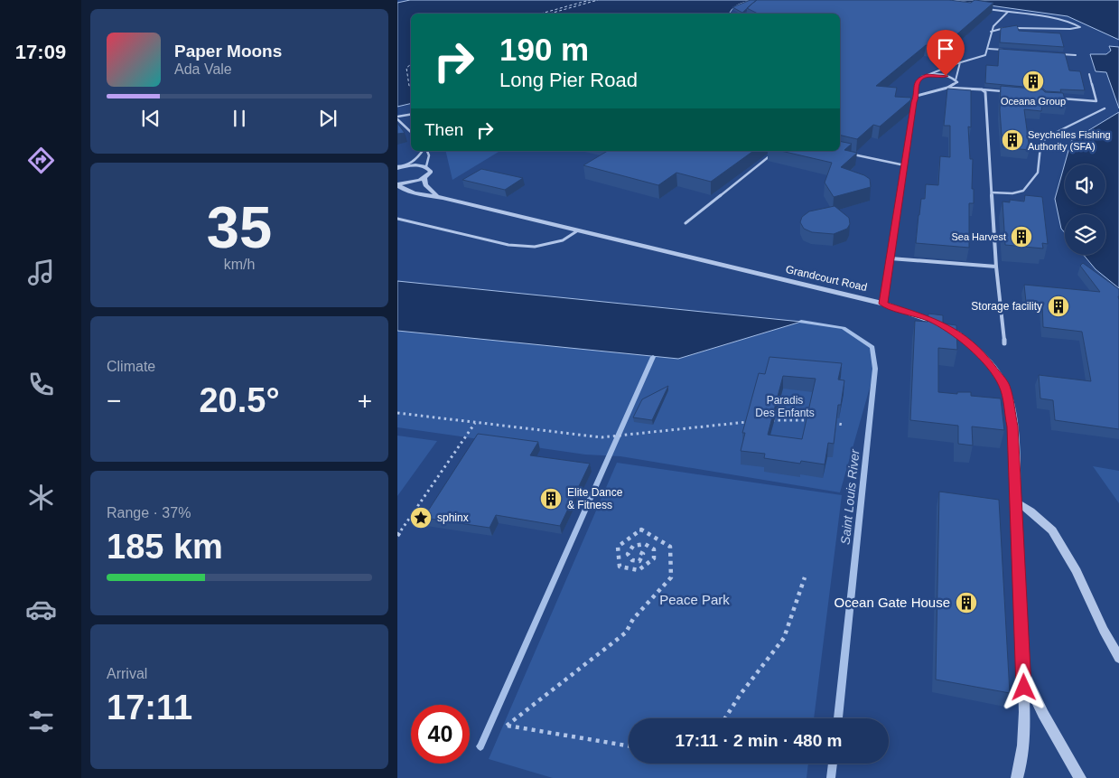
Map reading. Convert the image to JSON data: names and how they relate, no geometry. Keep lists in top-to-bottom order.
{
  "streets": {
    "street": ["Grandcourt Road"]
  },
  "water": ["Saint Louis River"],
  "parks": ["Paradis Des Enfants", "Peace Park"],
  "places": {
    "building": [
      "Oceana Group",
      "Seychelles Fishing Authority (SFA)",
      "Sea Harvest",
      "Storage facility",
      "Elite Dance & Fitness",
      "Ocean Gate House"
    ],
    "place": ["sphinx"]
  },
  "page": {
    "tabs": "17:09",
    "turn": ["190 m", "Long Pier Road"],
    "song": ["Paper Moons", "Ada Vale"],
    "then": "Then",
    "tile": [
      ["35", "km/h"],
      "Climate",
      ["Range · 37%", "185 km"],
      ["Arrival", "17:11"]
    ],
    "heat": ["−", "20.5°", "+"],
    "limit": "40",
    "trip": "17:11 · 2 min · 480 m"
  }
}
